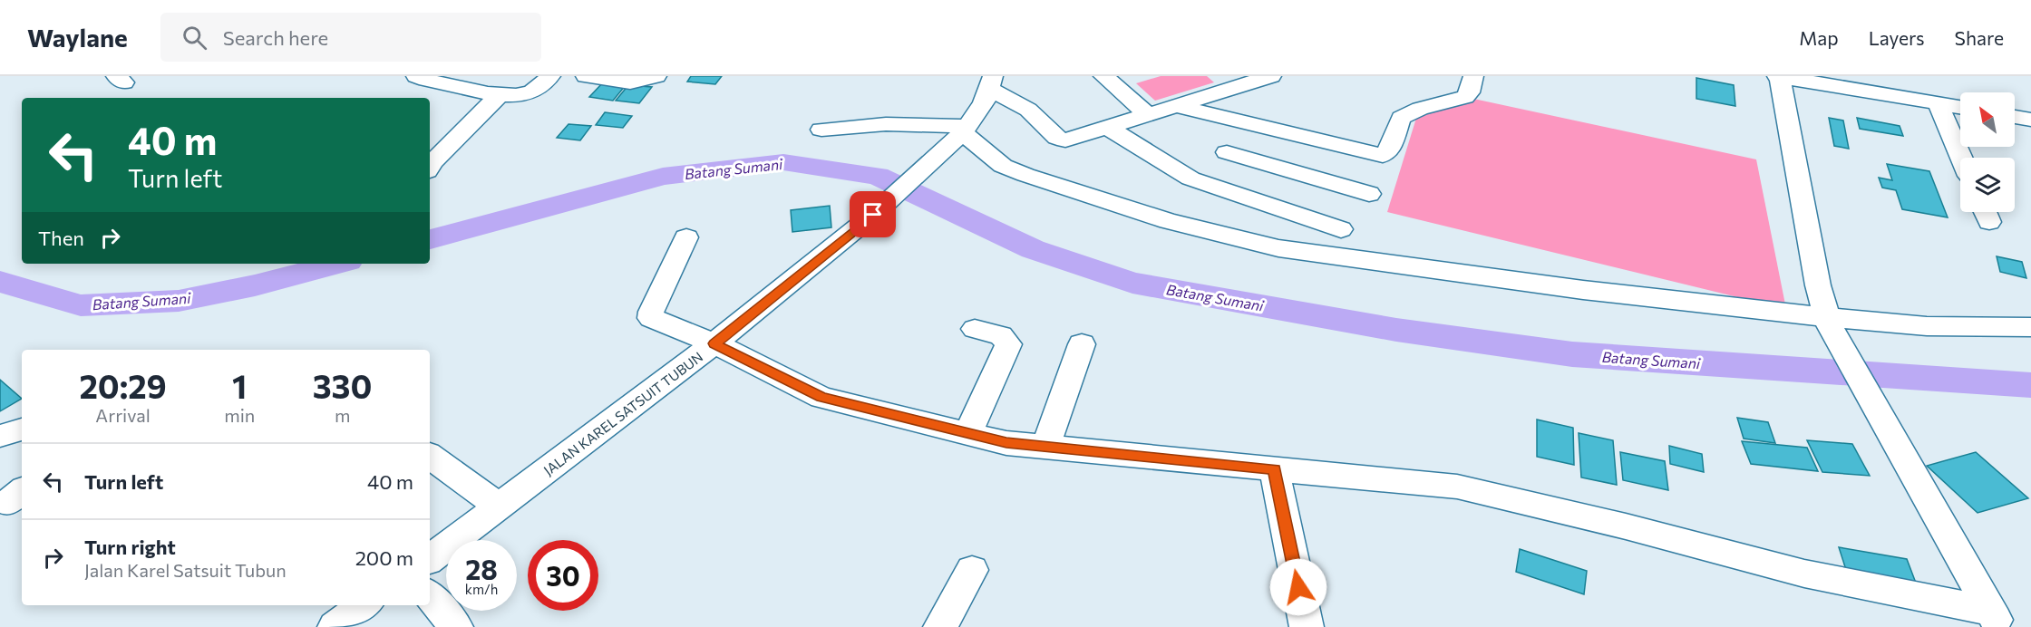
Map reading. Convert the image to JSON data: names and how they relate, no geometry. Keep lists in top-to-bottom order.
{
  "streets": {
    "street": ["JALAN KAREL SATSUIT TUBUN"]
  },
  "water": ["Batang Sumani"],
  "north": "top left",
  "page": {
    "header": "Waylane",
    "search": "Search here",
    "nav": ["Map", "Layers", "Share"],
    "turn": ["40 m", "Turn left"],
    "then": "Then",
    "eta": [
      "20:29",
      "Arrival",
      "1",
      "min",
      "330",
      "m"
    ],
    "list": [
      {
        "name": "Turn left",
        "value": "40 m"
      },
      {
        "name": "Turn right",
        "note": "Jalan Karel Satsuit Tubun",
        "value": "200 m"
      }
    ],
    "speed": "28 km/h",
    "limit": "30"
  }
}
